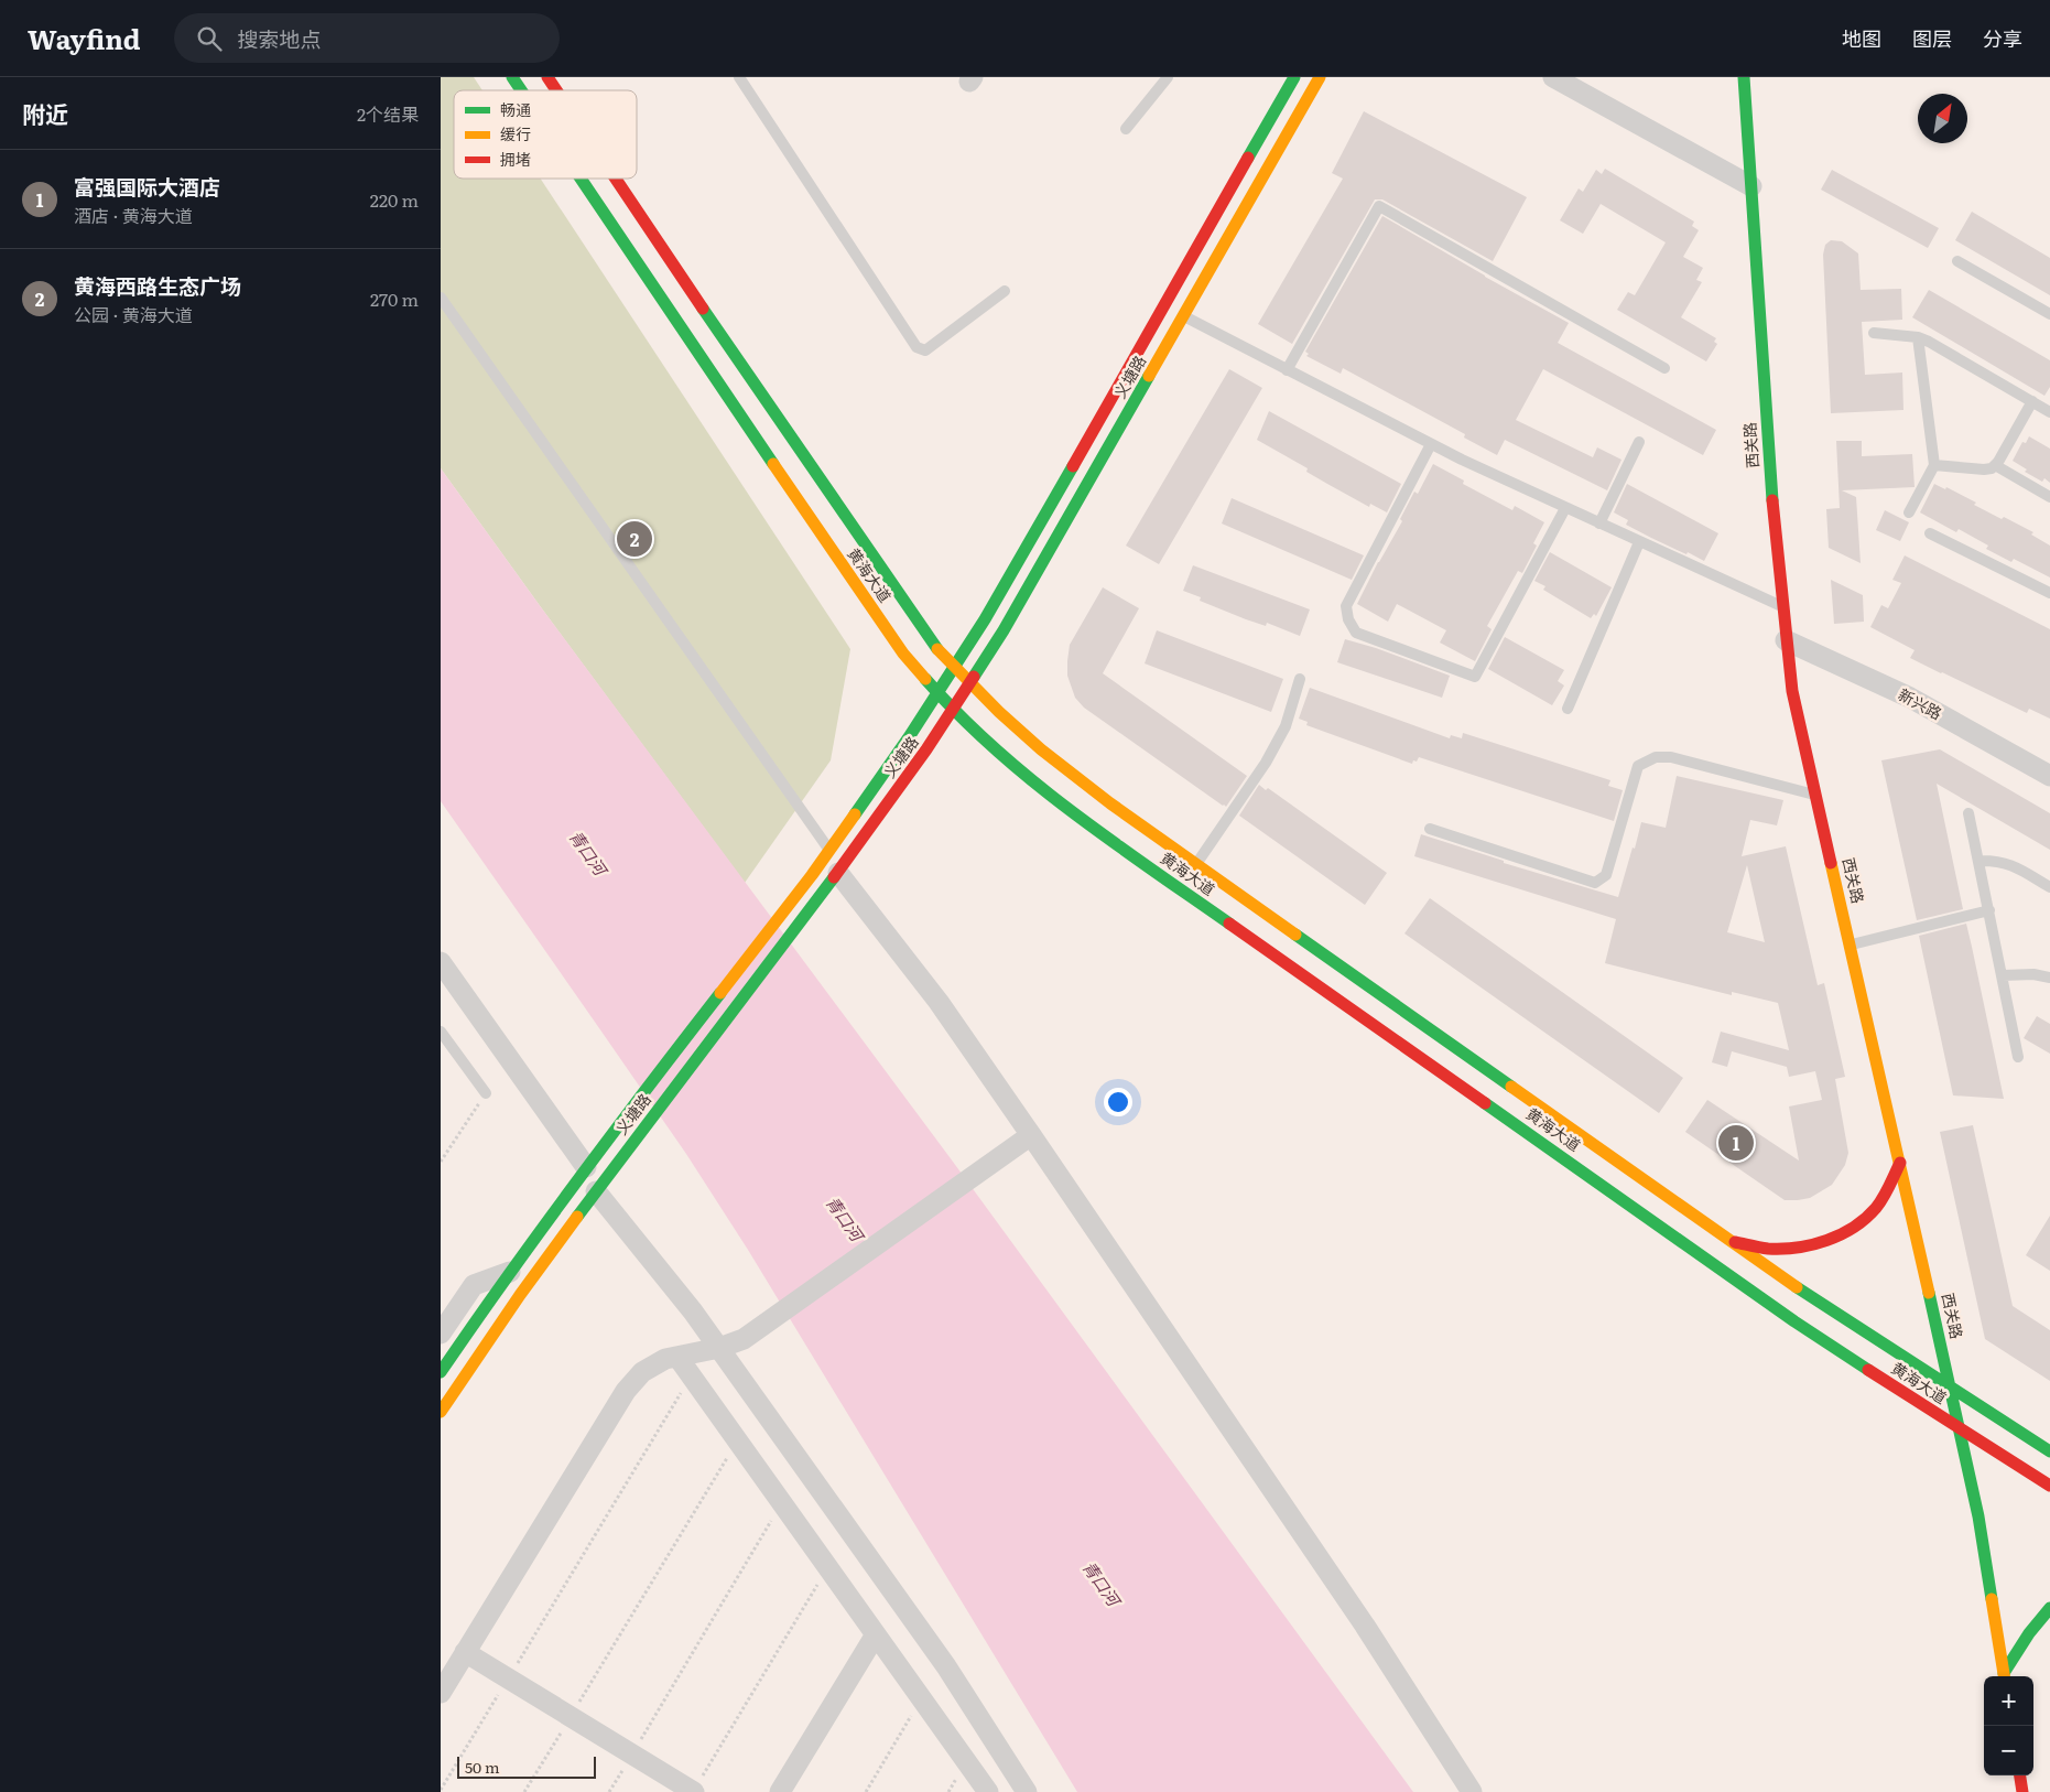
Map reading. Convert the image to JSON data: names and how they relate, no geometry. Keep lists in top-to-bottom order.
{
  "streets": {
    "main road": ["义塘路", "西关路", "黄海大道"],
    "street": ["新兴路"]
  },
  "crossings": [
    ["义塘路", "黄海大道"],
    ["西关路", "黄海大道"],
    ["西关路", "新兴路"]
  ],
  "water": ["青口河"],
  "legend": ["畅通", "缓行", "拥堵"],
  "scale_bar": "50 m",
  "north": "top right",
  "page": {
    "header": "Wayfind",
    "search": "搜索地点",
    "nav": ["地图", "图层", "分享"],
    "heading": ["附近", "2个结果"],
    "list": [
      {
        "mark": "1",
        "name": "富强国际大酒店",
        "note": "酒店 · 黄海大道",
        "value": "220 m"
      },
      {
        "mark": "2",
        "name": "黄海西路生态广场",
        "note": "公园 · 黄海大道",
        "value": "270 m"
      }
    ],
    "pins": ["2", "1"],
    "map_buttons": ["+", "−"],
    "scale": "50 m"
  }
}
